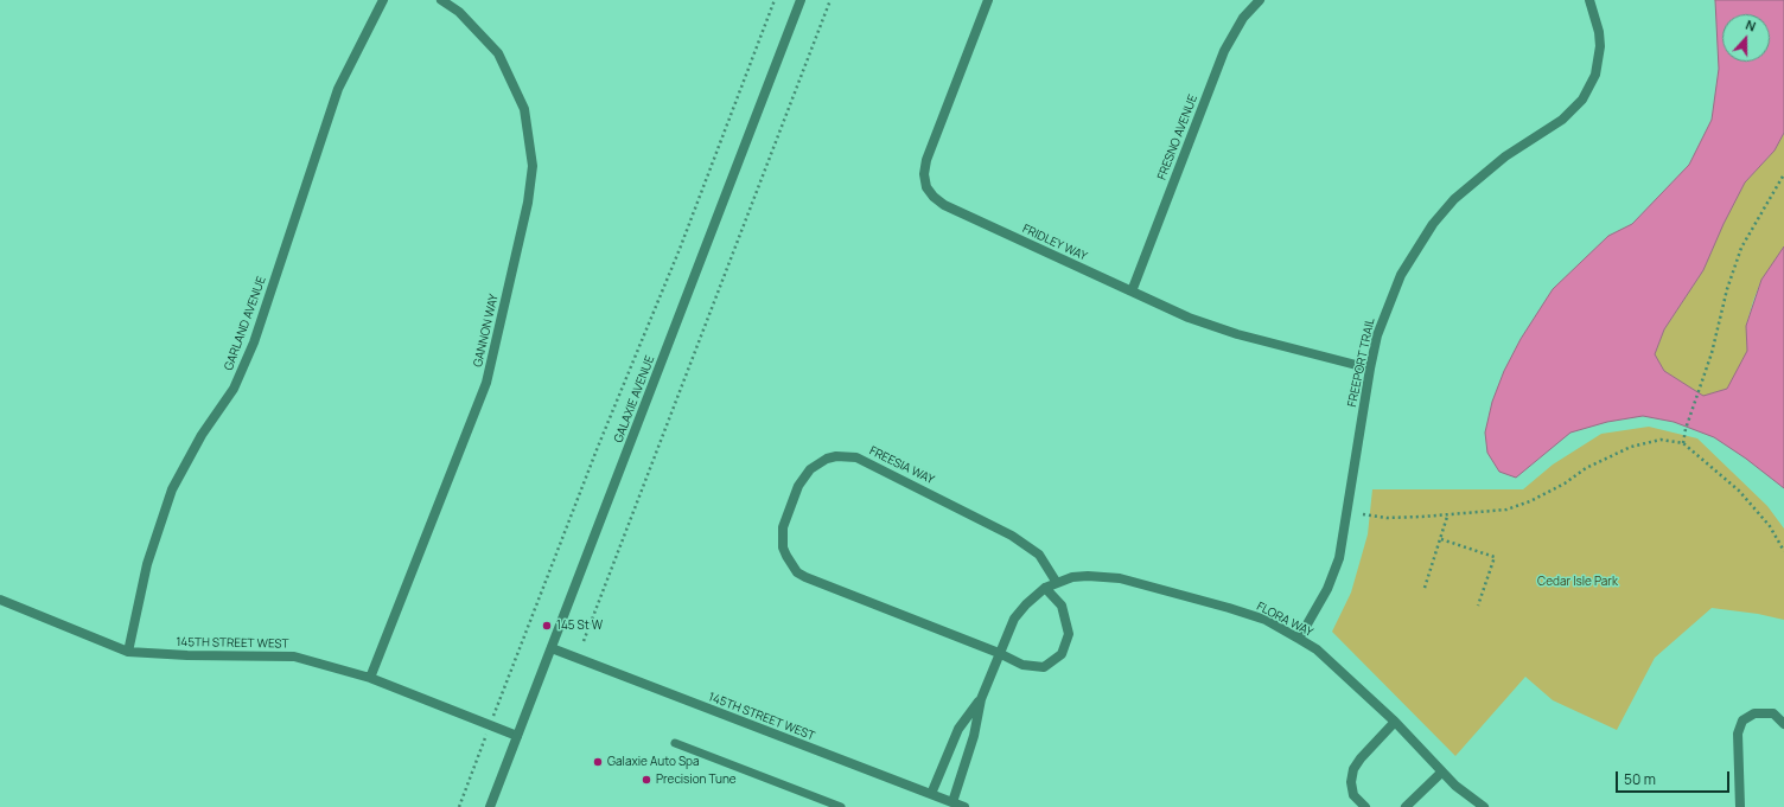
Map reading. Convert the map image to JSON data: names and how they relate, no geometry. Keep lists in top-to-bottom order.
{
  "streets": {
    "street": [
      "FRESNO AVENUE",
      "FRIDLEY WAY",
      "GARLAND AVENUE",
      "GANNON WAY",
      "FREEPORT TRAIL",
      "GALAXIE AVENUE",
      "FREESIA WAY",
      "FLORA WAY",
      "145TH STREET WEST"
    ]
  },
  "crossings": [
    ["FRESNO AVENUE", "FRIDLEY WAY"],
    ["FRIDLEY WAY", "FREEPORT TRAIL"],
    ["GARLAND AVENUE", "145TH STREET WEST"],
    ["GANNON WAY", "145TH STREET WEST"],
    ["FREEPORT TRAIL", "FLORA WAY"],
    ["GALAXIE AVENUE", "145TH STREET WEST"],
    ["FREESIA WAY", "FLORA WAY"],
    ["FLORA WAY", "145TH STREET WEST"]
  ],
  "parks": ["Cedar Isle Park"],
  "places": ["145 St W", "Galaxie Auto Spa", "Precision Tune"],
  "scale_bar": "50 m",
  "north": "top"
}
